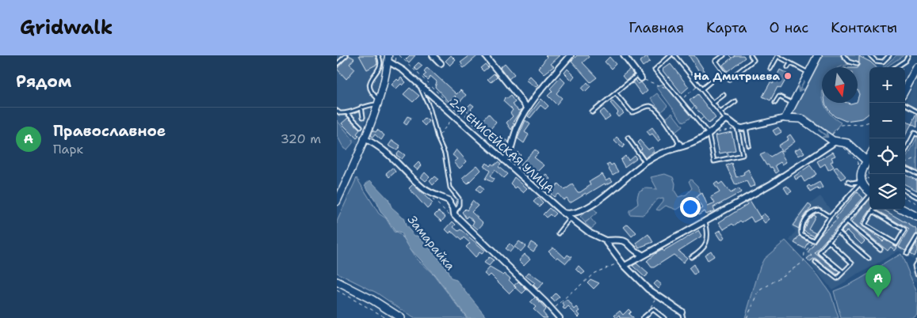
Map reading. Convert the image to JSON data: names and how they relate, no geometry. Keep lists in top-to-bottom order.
{
  "streets": {
    "street": ["2-Я ЕНИСЕЙСКАЯ УЛИЦА"]
  },
  "water": ["Замарайка"],
  "places": ["На Дмитриева"],
  "north": "bottom",
  "page": {
    "header": "Gridwalk",
    "nav": [
      "Главная",
      "Карта",
      "О нас",
      "Контакты"
    ],
    "heading": "Рядом",
    "map_buttons": ["+", "−"],
    "list": [
      {
        "mark": "A",
        "name": "Православное",
        "note": "Парк",
        "value": "320 m"
      }
    ],
    "pins": "A"
  }
}
